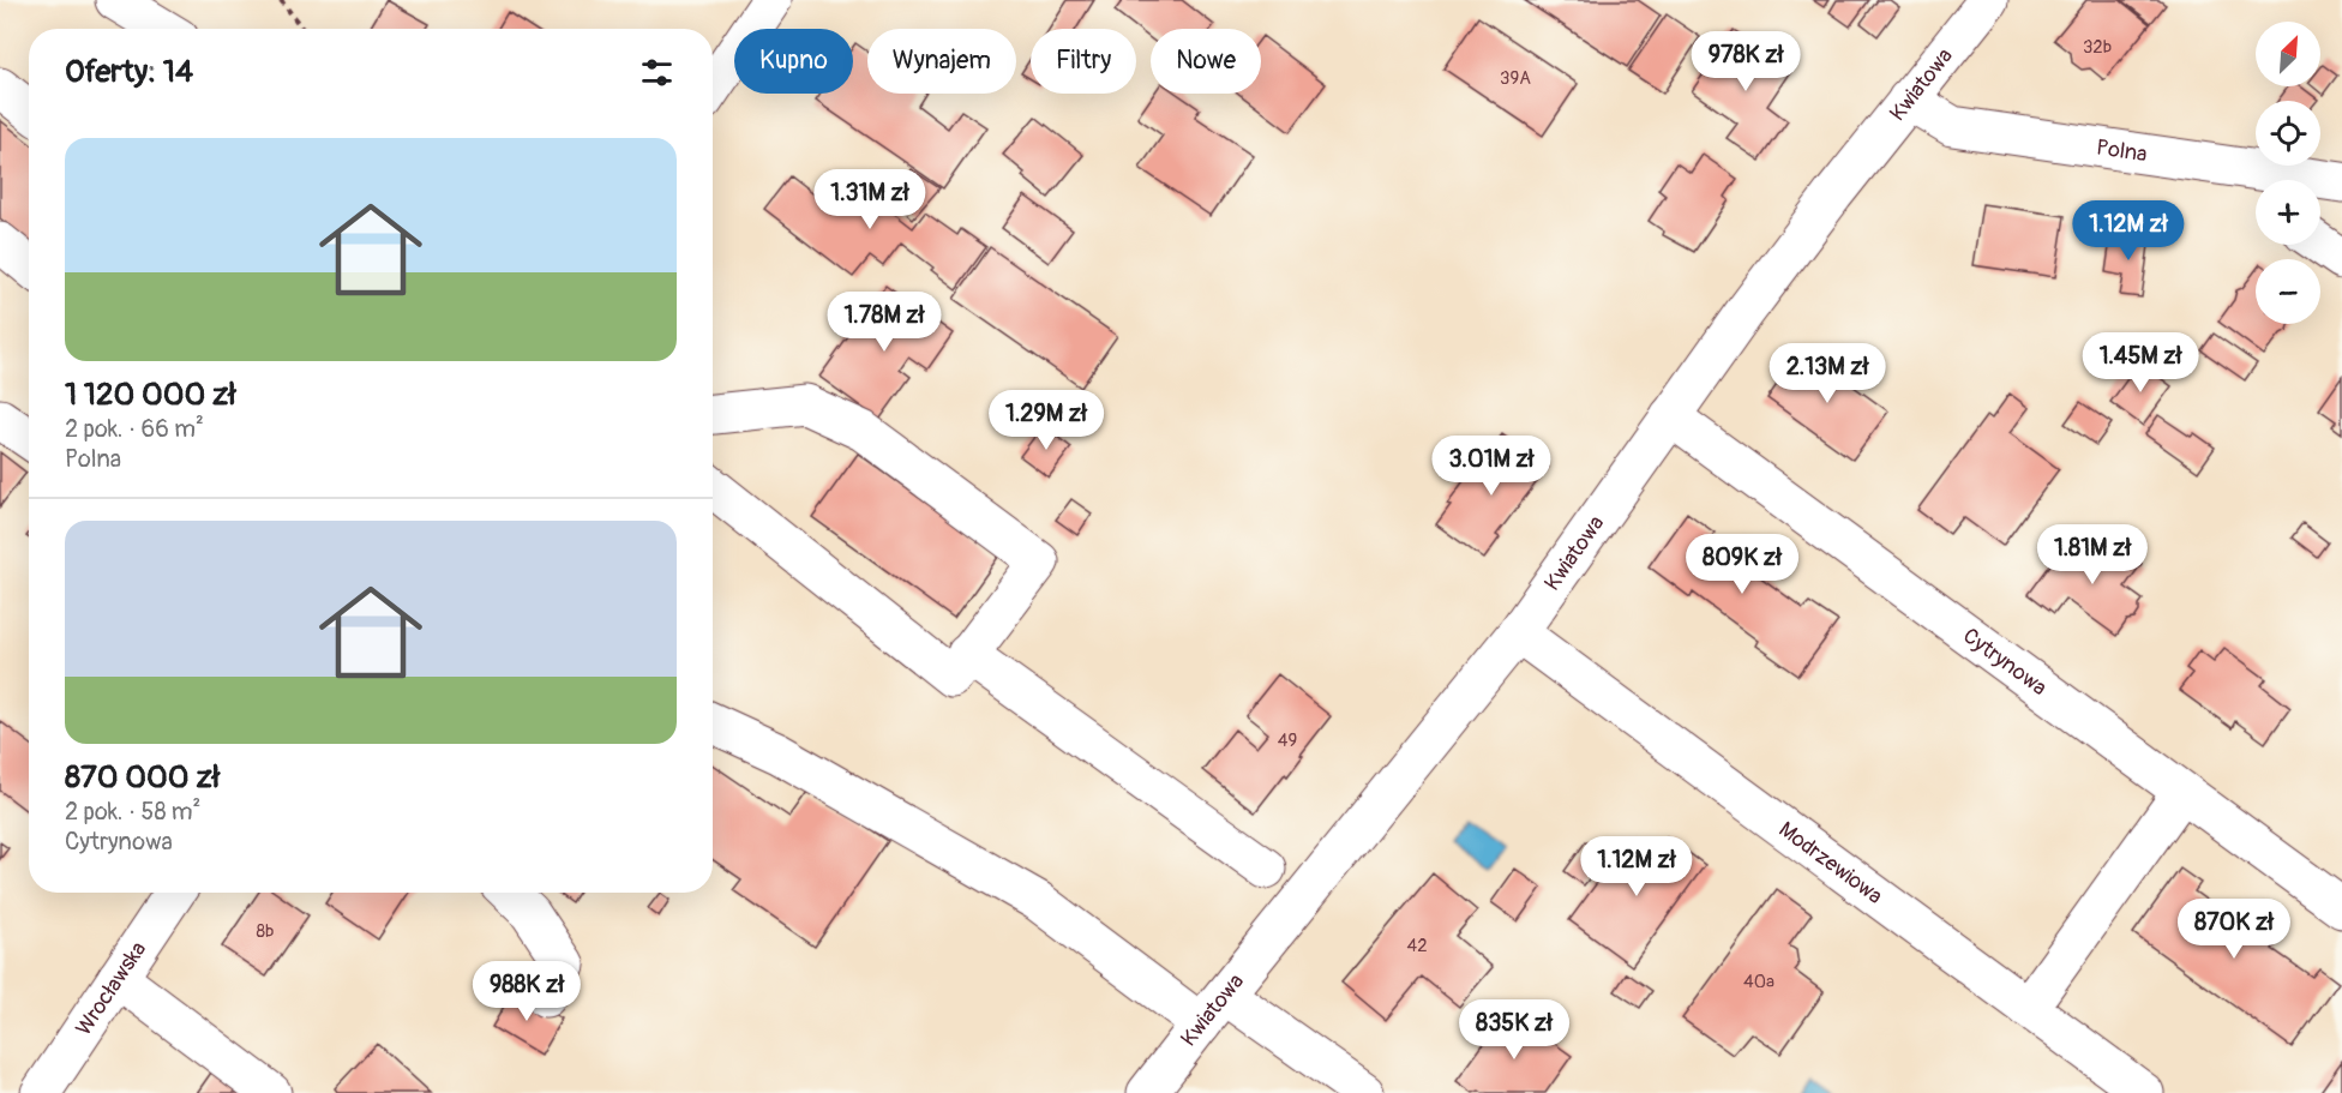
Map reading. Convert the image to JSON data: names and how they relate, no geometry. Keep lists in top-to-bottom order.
{
  "streets": {
    "street": [
      "Kwiatowa",
      "Polna",
      "Cytrynowa",
      "Modrzewiowa",
      "Wrocławska"
    ]
  },
  "crossings": [
    ["Kwiatowa", "Polna"],
    ["Kwiatowa", "Cytrynowa"],
    ["Kwiatowa", "Modrzewiowa"]
  ],
  "house_numbers": [
    "32b",
    "39A",
    "49",
    "8b",
    "42",
    "40a"
  ],
  "north": "top right",
  "page": {
    "map_buttons": ["+", "−"],
    "chip": [
      "Kupno",
      "Wynajem",
      "Filtry",
      "Nowe"
    ],
    "heading": "Oferty: 14",
    "price": [
      "978K zł",
      "1.31M zł",
      "1.12M zł",
      "1.78M zł",
      "1.45M zł",
      "2.13M zł",
      "1.29M zł",
      "3.01M zł",
      "1.81M zł",
      "809K zł",
      "1.12M zł",
      "870K zł",
      "988K zł",
      "835K zł"
    ],
    "list": [
      {
        "name": "1 120 000 zł",
        "note": "2 pok. · 66 m² · Polna"
      },
      {
        "name": "870 000 zł",
        "note": "2 pok. · 58 m² · Cytrynowa"
      }
    ]
  }
}
